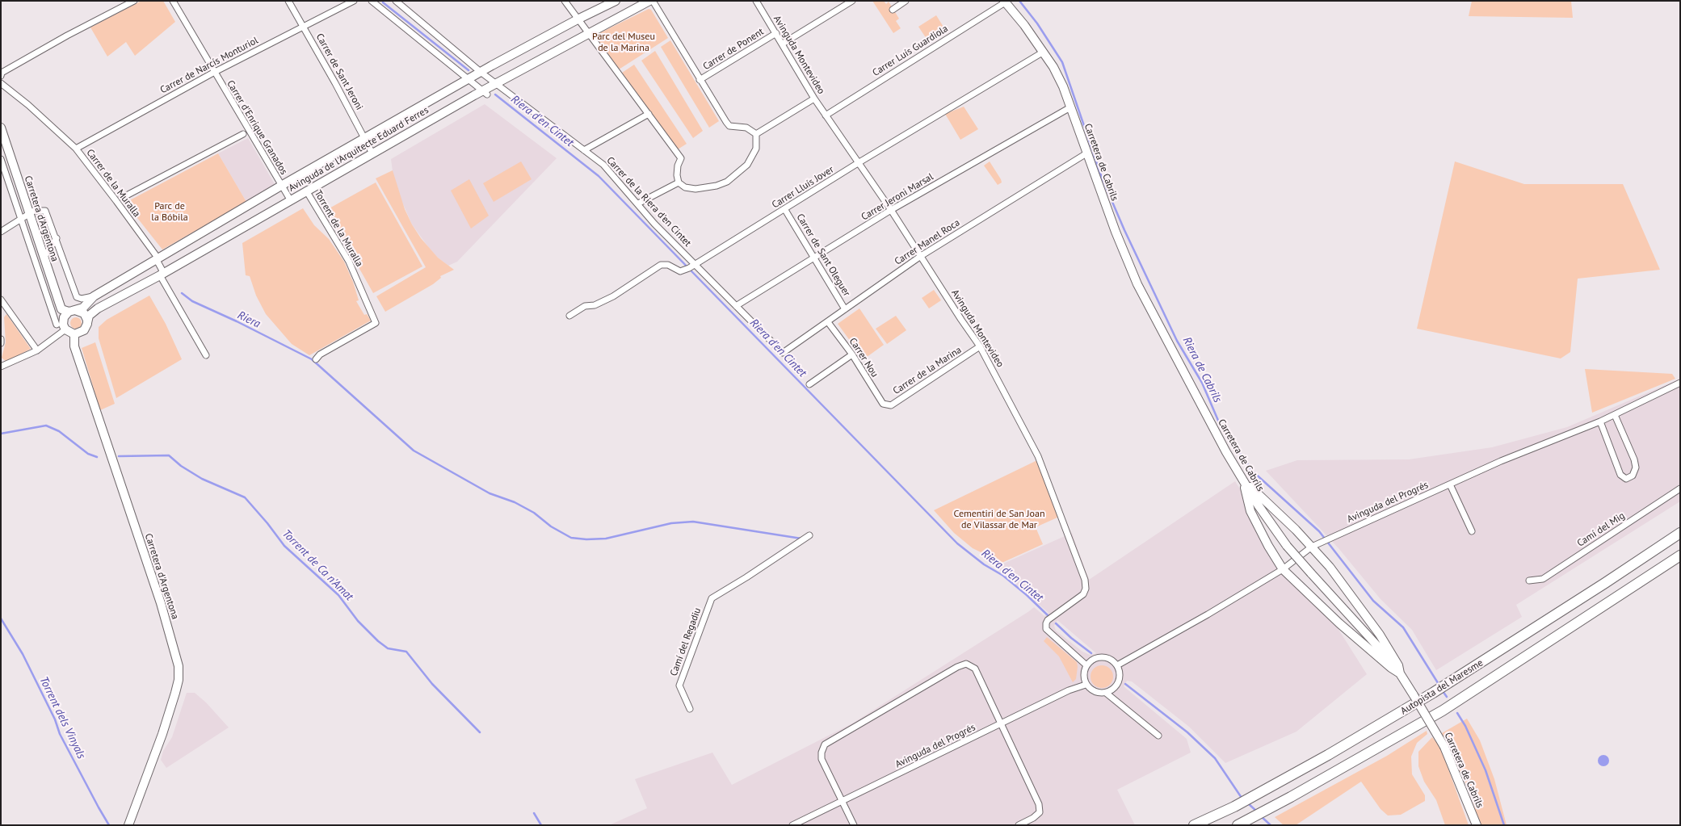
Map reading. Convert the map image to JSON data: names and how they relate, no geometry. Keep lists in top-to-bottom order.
{
  "streets": {
    "highway": ["Autopista del Maresme"],
    "street": [
      "Carrer de Ponent",
      "Carrer Luís Guardiola",
      "Avinguda Montevideo",
      "Carrer de Narcís Monturiol",
      "Carrer de Sant Jeroni",
      "Carrer d'Enrique Granados",
      "Avinguda de l'Arquitecte Eduard Ferres",
      "Carretera de Cabrils",
      "Carrer de la Muralla",
      "Carrer Lluís Jover",
      "Carrer Jeroni Marsal",
      "Carrer de la Riera d'en Cintet",
      "Carretera d'Argentona",
      "Torrent de la Muralla",
      "Carrer Manel Roca",
      "Carrer de Sant Oleguer",
      "Carrer Nou",
      "Carrer de la Marina",
      "Avinguda del Progrés",
      "Camí del Mig",
      "Camí del Regadiu"
    ]
  },
  "crossings": [
    ["Carrer de Ponent", "Avinguda Montevideo"],
    ["Carrer Luís Guardiola", "Avinguda Montevideo"],
    ["Carrer Luís Guardiola", "Carretera de Cabrils"],
    ["Avinguda Montevideo", "Carrer Lluís Jover"],
    ["Avinguda Montevideo", "Carrer Jeroni Marsal"],
    ["Avinguda Montevideo", "Carrer Manel Roca"],
    ["Avinguda Montevideo", "Carrer de la Marina"],
    ["Avinguda Montevideo", "Avinguda del Progrés"],
    ["Carrer de Narcís Monturiol", "Carrer de Sant Jeroni"],
    ["Carrer de Narcís Monturiol", "Carrer d'Enrique Granados"],
    ["Carrer de Narcís Monturiol", "Carrer de la Muralla"],
    ["Carrer de Sant Jeroni", "Avinguda de l'Arquitecte Eduard Ferres"],
    ["Carrer d'Enrique Granados", "Avinguda de l'Arquitecte Eduard Ferres"],
    ["Avinguda de l'Arquitecte Eduard Ferres", "Carrer de la Muralla"],
    ["Avinguda de l'Arquitecte Eduard Ferres", "Carrer de la Riera d'en Cintet"],
    ["Avinguda de l'Arquitecte Eduard Ferres", "Carretera d'Argentona"],
    ["Avinguda de l'Arquitecte Eduard Ferres", "Torrent de la Muralla"],
    ["Carretera de Cabrils", "Carrer Lluís Jover"],
    ["Carretera de Cabrils", "Carrer Jeroni Marsal"],
    ["Carretera de Cabrils", "Carrer Manel Roca"],
    ["Carrer Lluís Jover", "Carrer de la Riera d'en Cintet"],
    ["Carrer Lluís Jover", "Carrer de Sant Oleguer"],
    ["Carrer Jeroni Marsal", "Carrer de la Riera d'en Cintet"],
    ["Carrer Jeroni Marsal", "Carrer de Sant Oleguer"],
    ["Carrer de la Riera d'en Cintet", "Carrer Manel Roca"],
    ["Carrer Manel Roca", "Carrer de Sant Oleguer"],
    ["Carrer Manel Roca", "Carrer Nou"],
    ["Carrer Nou", "Carrer de la Marina"]
  ],
  "water": [
    "Riera d'en Cintet",
    "Riera",
    "Riera de Cabrils",
    "Torrent de Ca n'Amat",
    "Torrent dels Vinyals"
  ],
  "parks": ["Parc del Museu de la Marina", "Parc de la Bóbila", "Cementiri de San Joan de Vilassar de Mar"]
}
